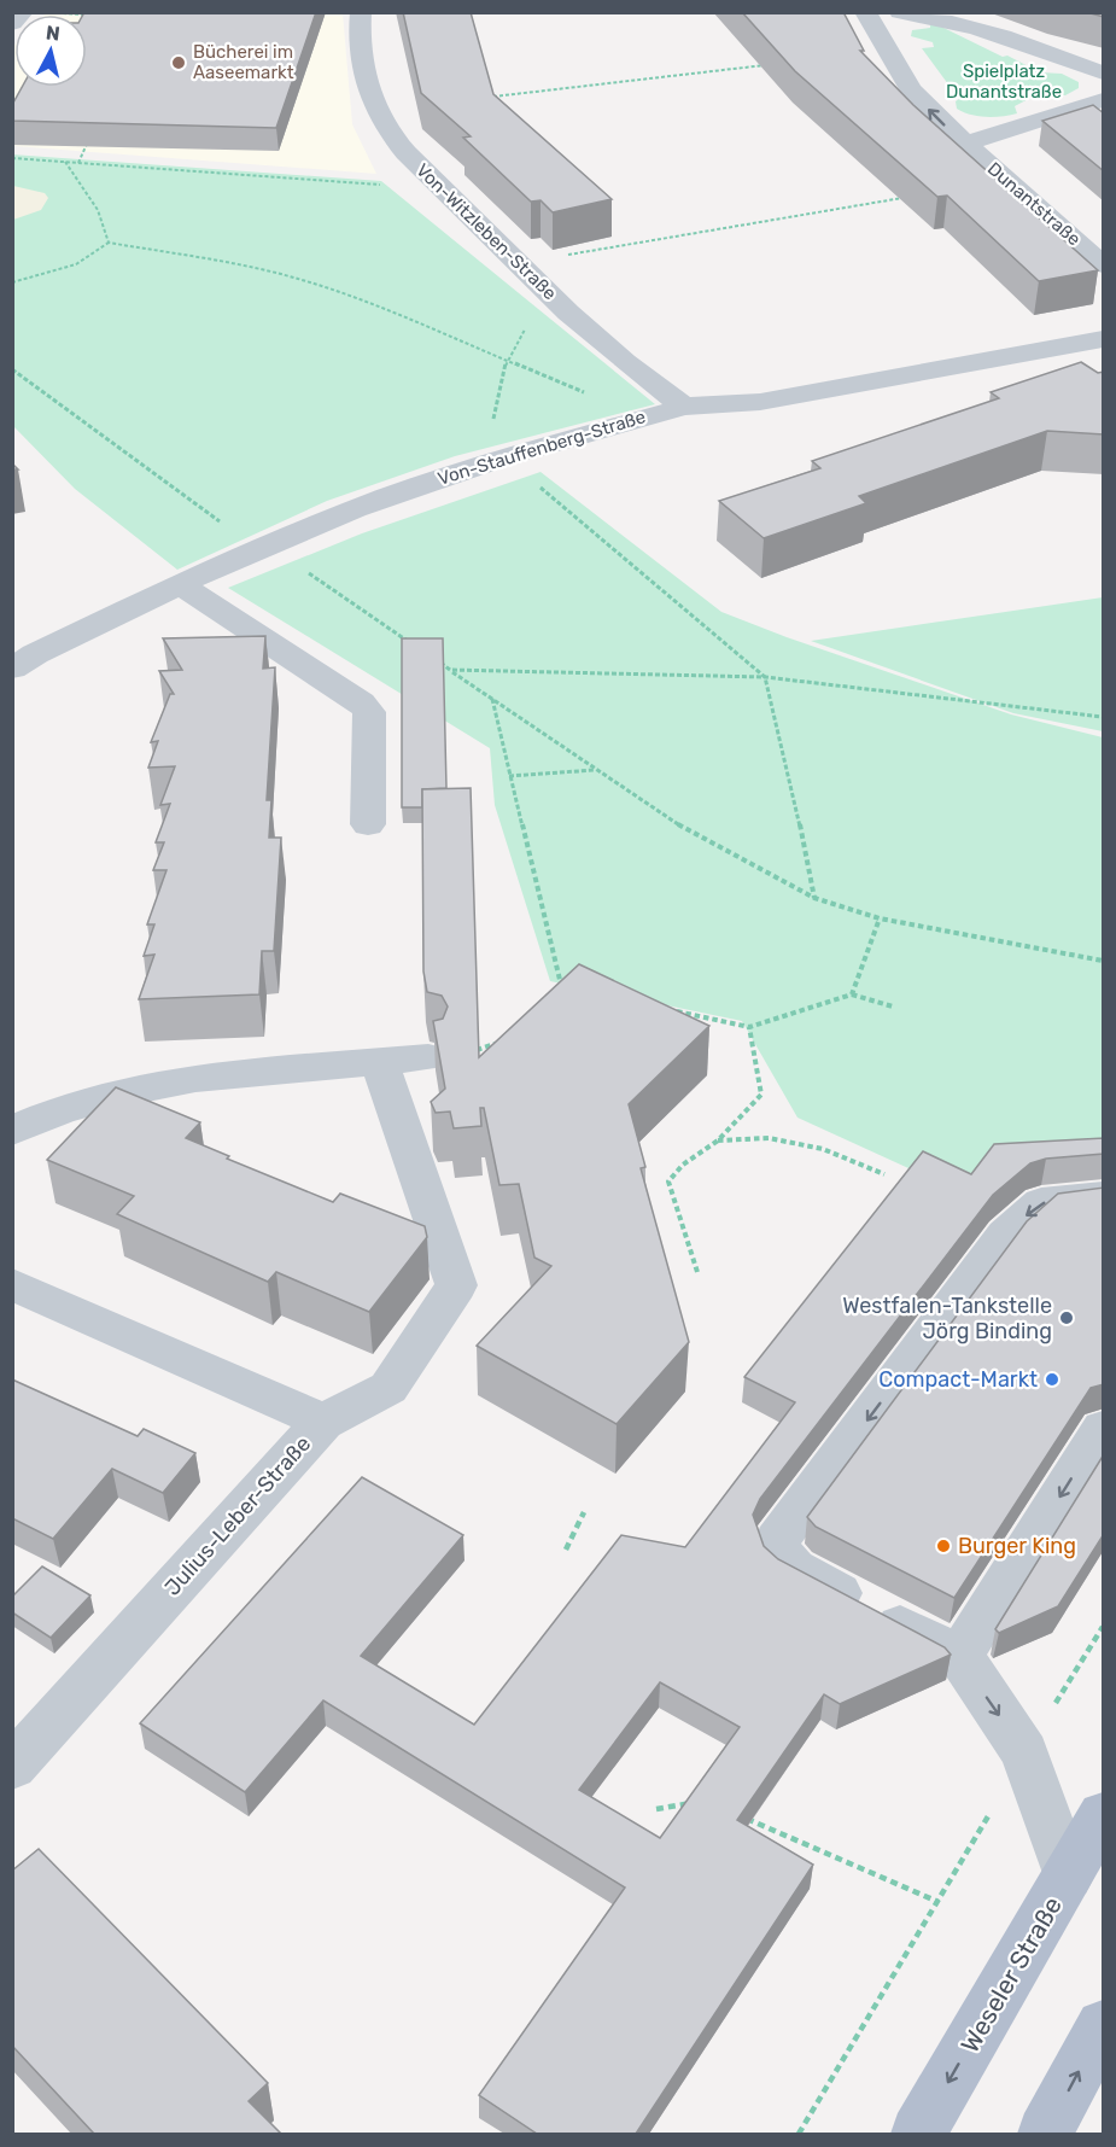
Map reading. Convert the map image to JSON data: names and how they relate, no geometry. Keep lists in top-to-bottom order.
{
  "streets": {
    "main road": ["Weseler Straße"],
    "street": [
      "Dunantstraße",
      "Von-Witzleben-Straße",
      "Von-Stauffenberg-Straße",
      "Julius-Leber-Straße"
    ]
  },
  "crossings": [
    ["Von-Witzleben-Straße", "Von-Stauffenberg-Straße"]
  ],
  "parks": ["Spielplatz Dunantstraße"],
  "places": [
    "Bücherei im Aaseemarkt",
    "Westfalen-Tankstelle Jörg Binding",
    "Compact-Markt",
    "Burger King"
  ],
  "north": "top"
}
